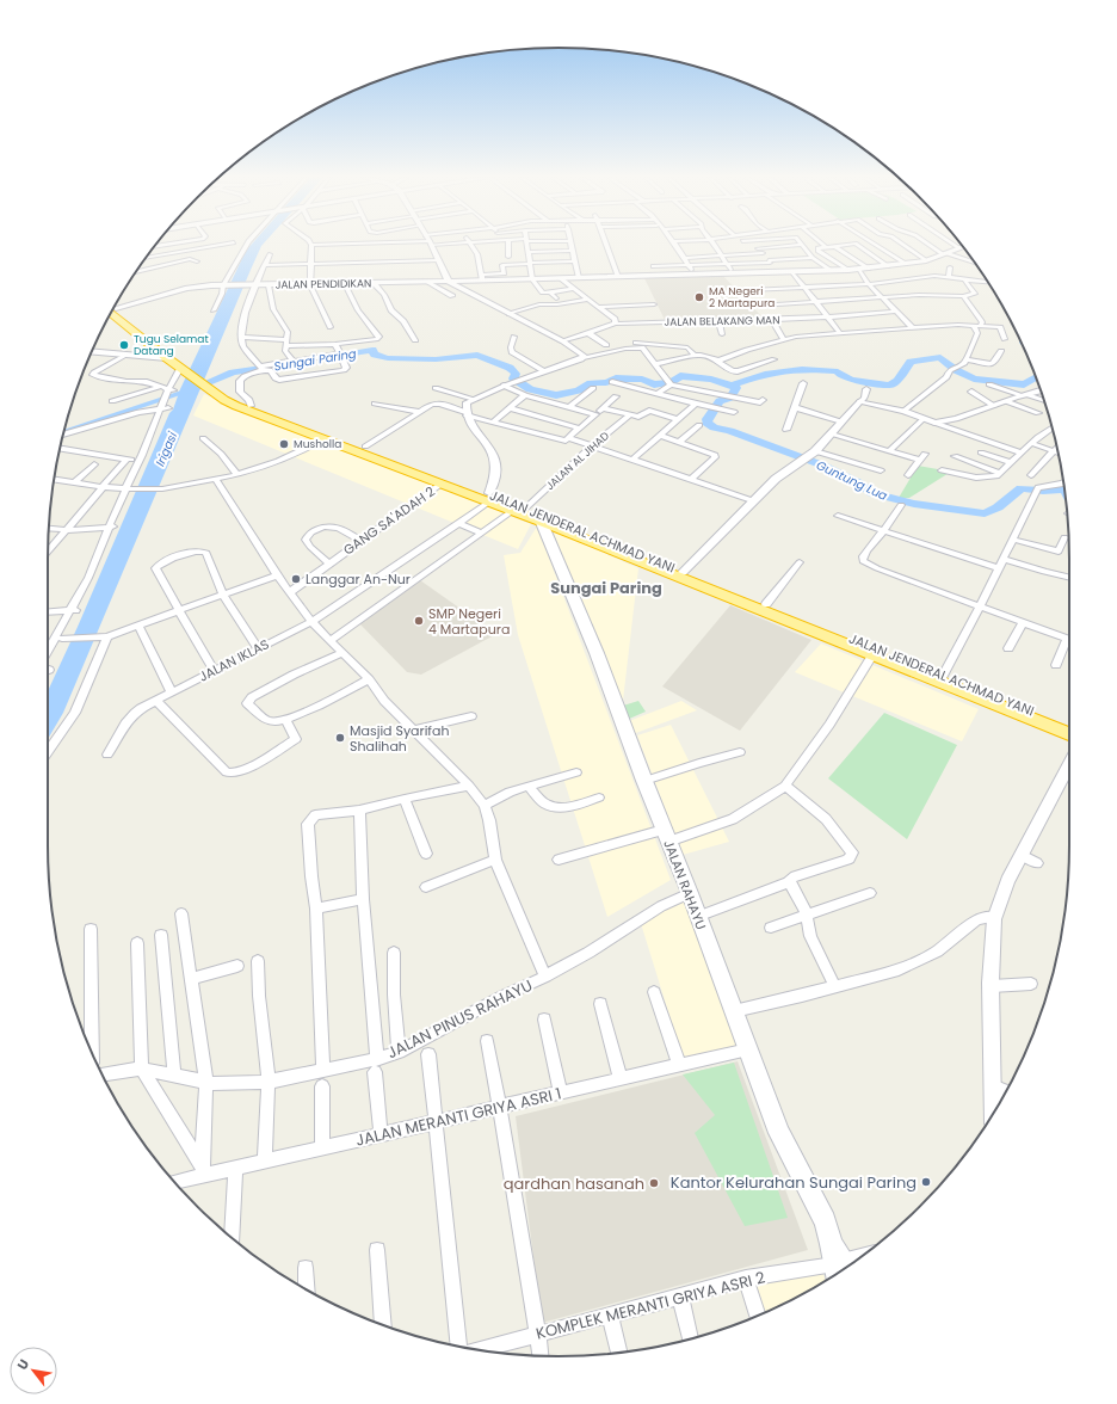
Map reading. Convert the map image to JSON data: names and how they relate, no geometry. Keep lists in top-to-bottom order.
{
  "streets": {
    "highway": ["JALAN JENDERAL ACHMAD YANI"],
    "main road": ["JALAN RAHAYU"],
    "street": [
      "JALAN PENDIDIKAN",
      "JALAN BELAKANG MAN",
      "JALAN AL JIHAD",
      "GANG SA'ADAH 2",
      "JALAN IKLAS",
      "JALAN PINUS RAHAYU",
      "JALAN MERANTI GRIYA ASRI 1",
      "KOMPLEK MERANTI GRIYA ASRI 2"
    ]
  },
  "crossings": [
    ["JALAN AL JIHAD", "JALAN JENDERAL ACHMAD YANI"],
    ["GANG SA'ADAH 2", "JALAN JENDERAL ACHMAD YANI"],
    ["JALAN JENDERAL ACHMAD YANI", "JALAN IKLAS"],
    ["JALAN JENDERAL ACHMAD YANI", "JALAN RAHAYU"],
    ["JALAN RAHAYU", "JALAN PINUS RAHAYU"],
    ["JALAN RAHAYU", "JALAN MERANTI GRIYA ASRI 1"],
    ["JALAN RAHAYU", "KOMPLEK MERANTI GRIYA ASRI 2"]
  ],
  "districts": ["Sungai Paring"],
  "water": ["Sungai Paring", "Irigasi", "Guntung Lua"],
  "places": [
    "MA Negeri 2 Martapura",
    "Tugu Selamat Datang",
    "Musholla",
    "Langgar An-Nur",
    "SMP Negeri 4 Martapura",
    "Masjid Syarifah Shalihah",
    "Kantor Kelurahan Sungai Paring",
    "qardhan hasanah"
  ],
  "north": "top left"
}
